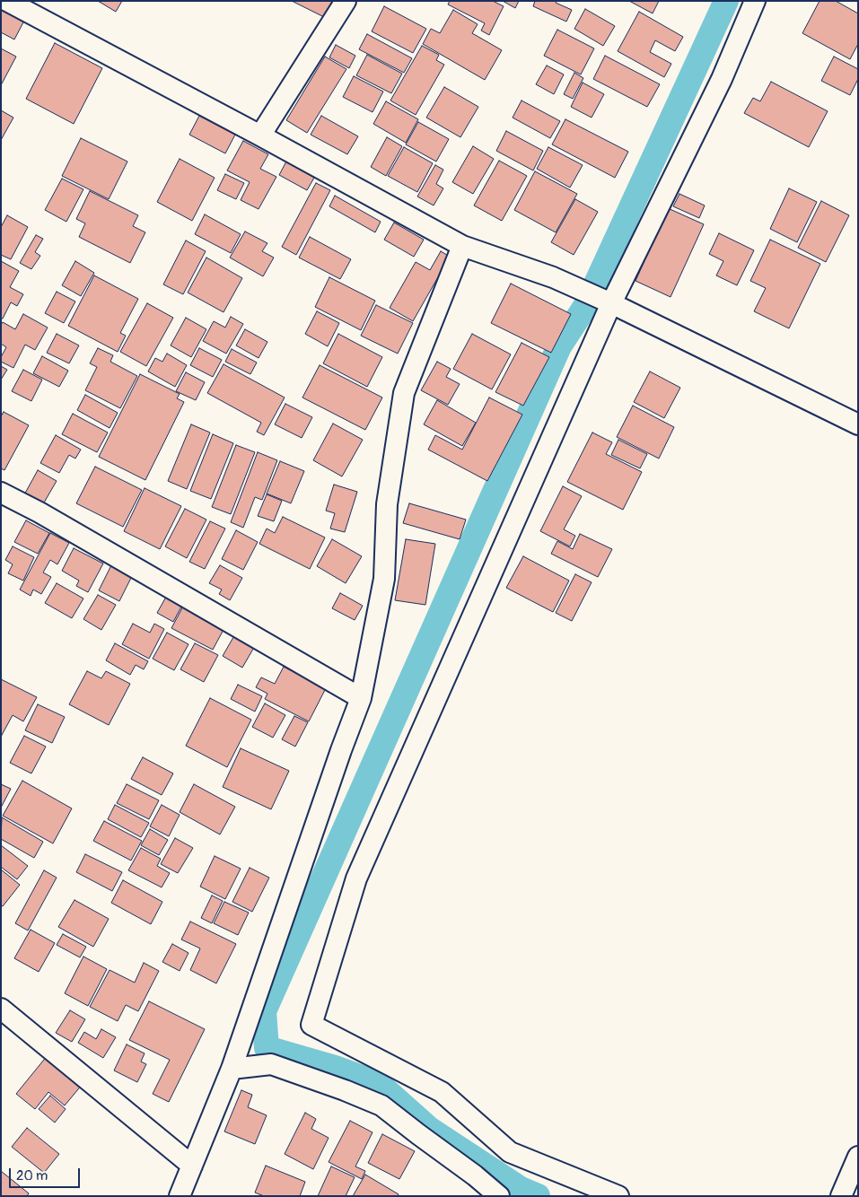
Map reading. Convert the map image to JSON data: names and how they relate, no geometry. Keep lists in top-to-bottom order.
{
  "scale_bar": "20 m"
}
